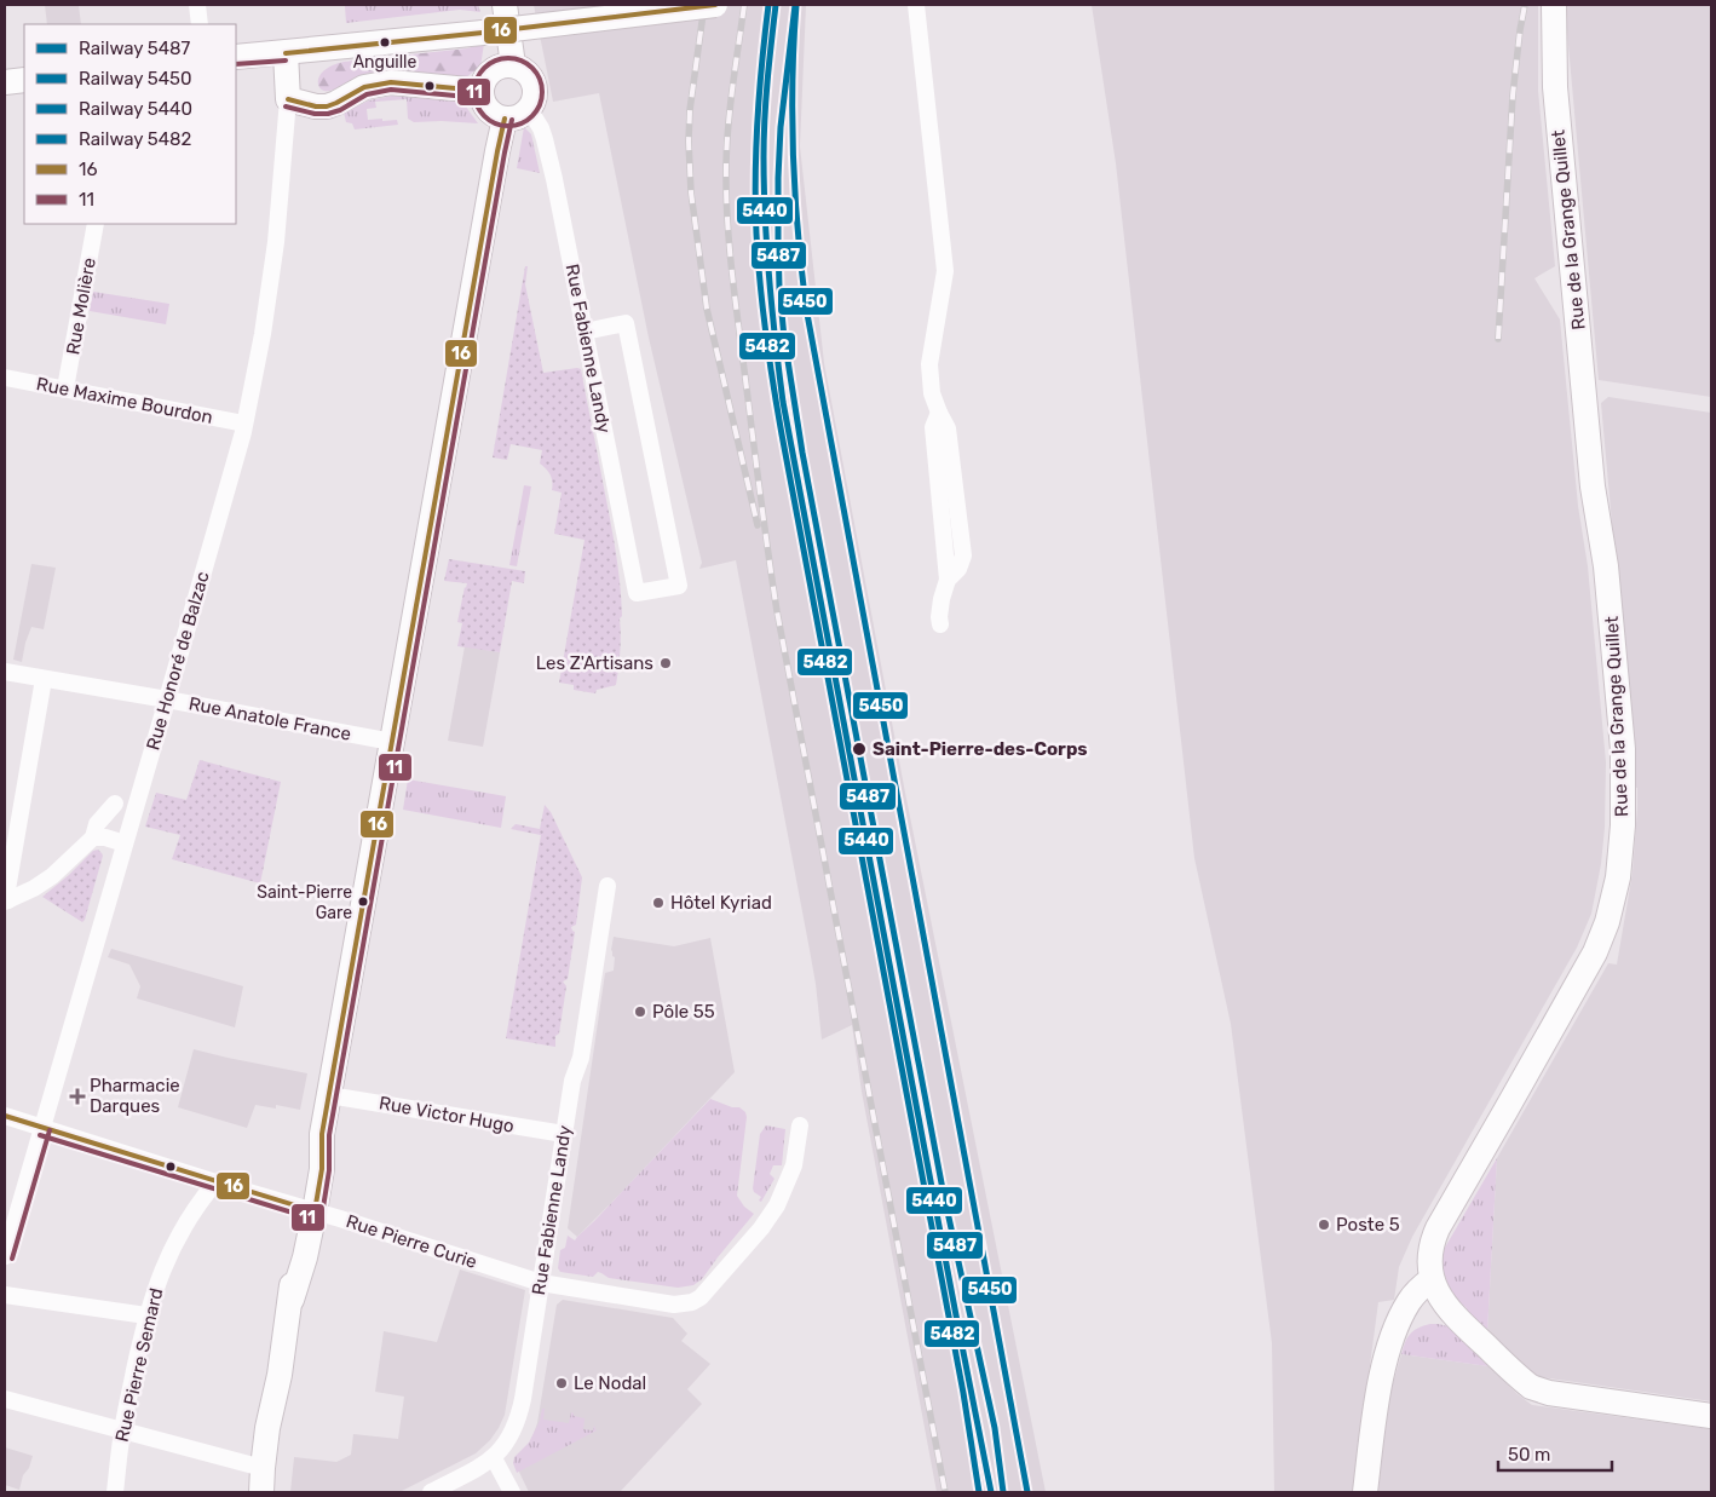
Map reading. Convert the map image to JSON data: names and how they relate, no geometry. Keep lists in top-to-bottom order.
{
  "streets": {
    "street": [
      "Rue de la Grange Quillet",
      "Rue Molière",
      "Rue Fabienne Landy",
      "Rue Maxime Bourdon",
      "Rue Honoré de Balzac",
      "Rue Anatole France",
      "Rue Victor Hugo",
      "Rue Pierre Curie",
      "Rue Pierre Semard"
    ]
  },
  "crossings": [
    ["Rue Molière", "Rue Maxime Bourdon"],
    ["Rue Fabienne Landy", "Rue Victor Hugo"],
    ["Rue Fabienne Landy", "Rue Pierre Curie"],
    ["Rue Maxime Bourdon", "Rue Honoré de Balzac"],
    ["Rue Honoré de Balzac", "Rue Anatole France"],
    ["Rue Honoré de Balzac", "Rue Pierre Curie"],
    ["Rue Pierre Curie", "Rue Pierre Semard"]
  ],
  "places": {
    "other": [
      "Anguille",
      "Les Z'Artisans",
      "Saint-Pierre-des-Corps",
      "Saint-Pierre Gare",
      "Hôtel Kyriad",
      "Pôle 55",
      "Poste 5",
      "Le Nodal"
    ],
    "health": ["Pharmacie Darques"]
  },
  "lines": [
    "rail line 5487",
    "rail line 5450",
    "rail line 5440",
    "rail line 5482",
    "transit line 16",
    "transit line 11"
  ],
  "legend": [
    "Railway 5487",
    "Railway 5450",
    "Railway 5440",
    "Railway 5482",
    "16",
    "11"
  ],
  "scale_bar": "50 m"
}
